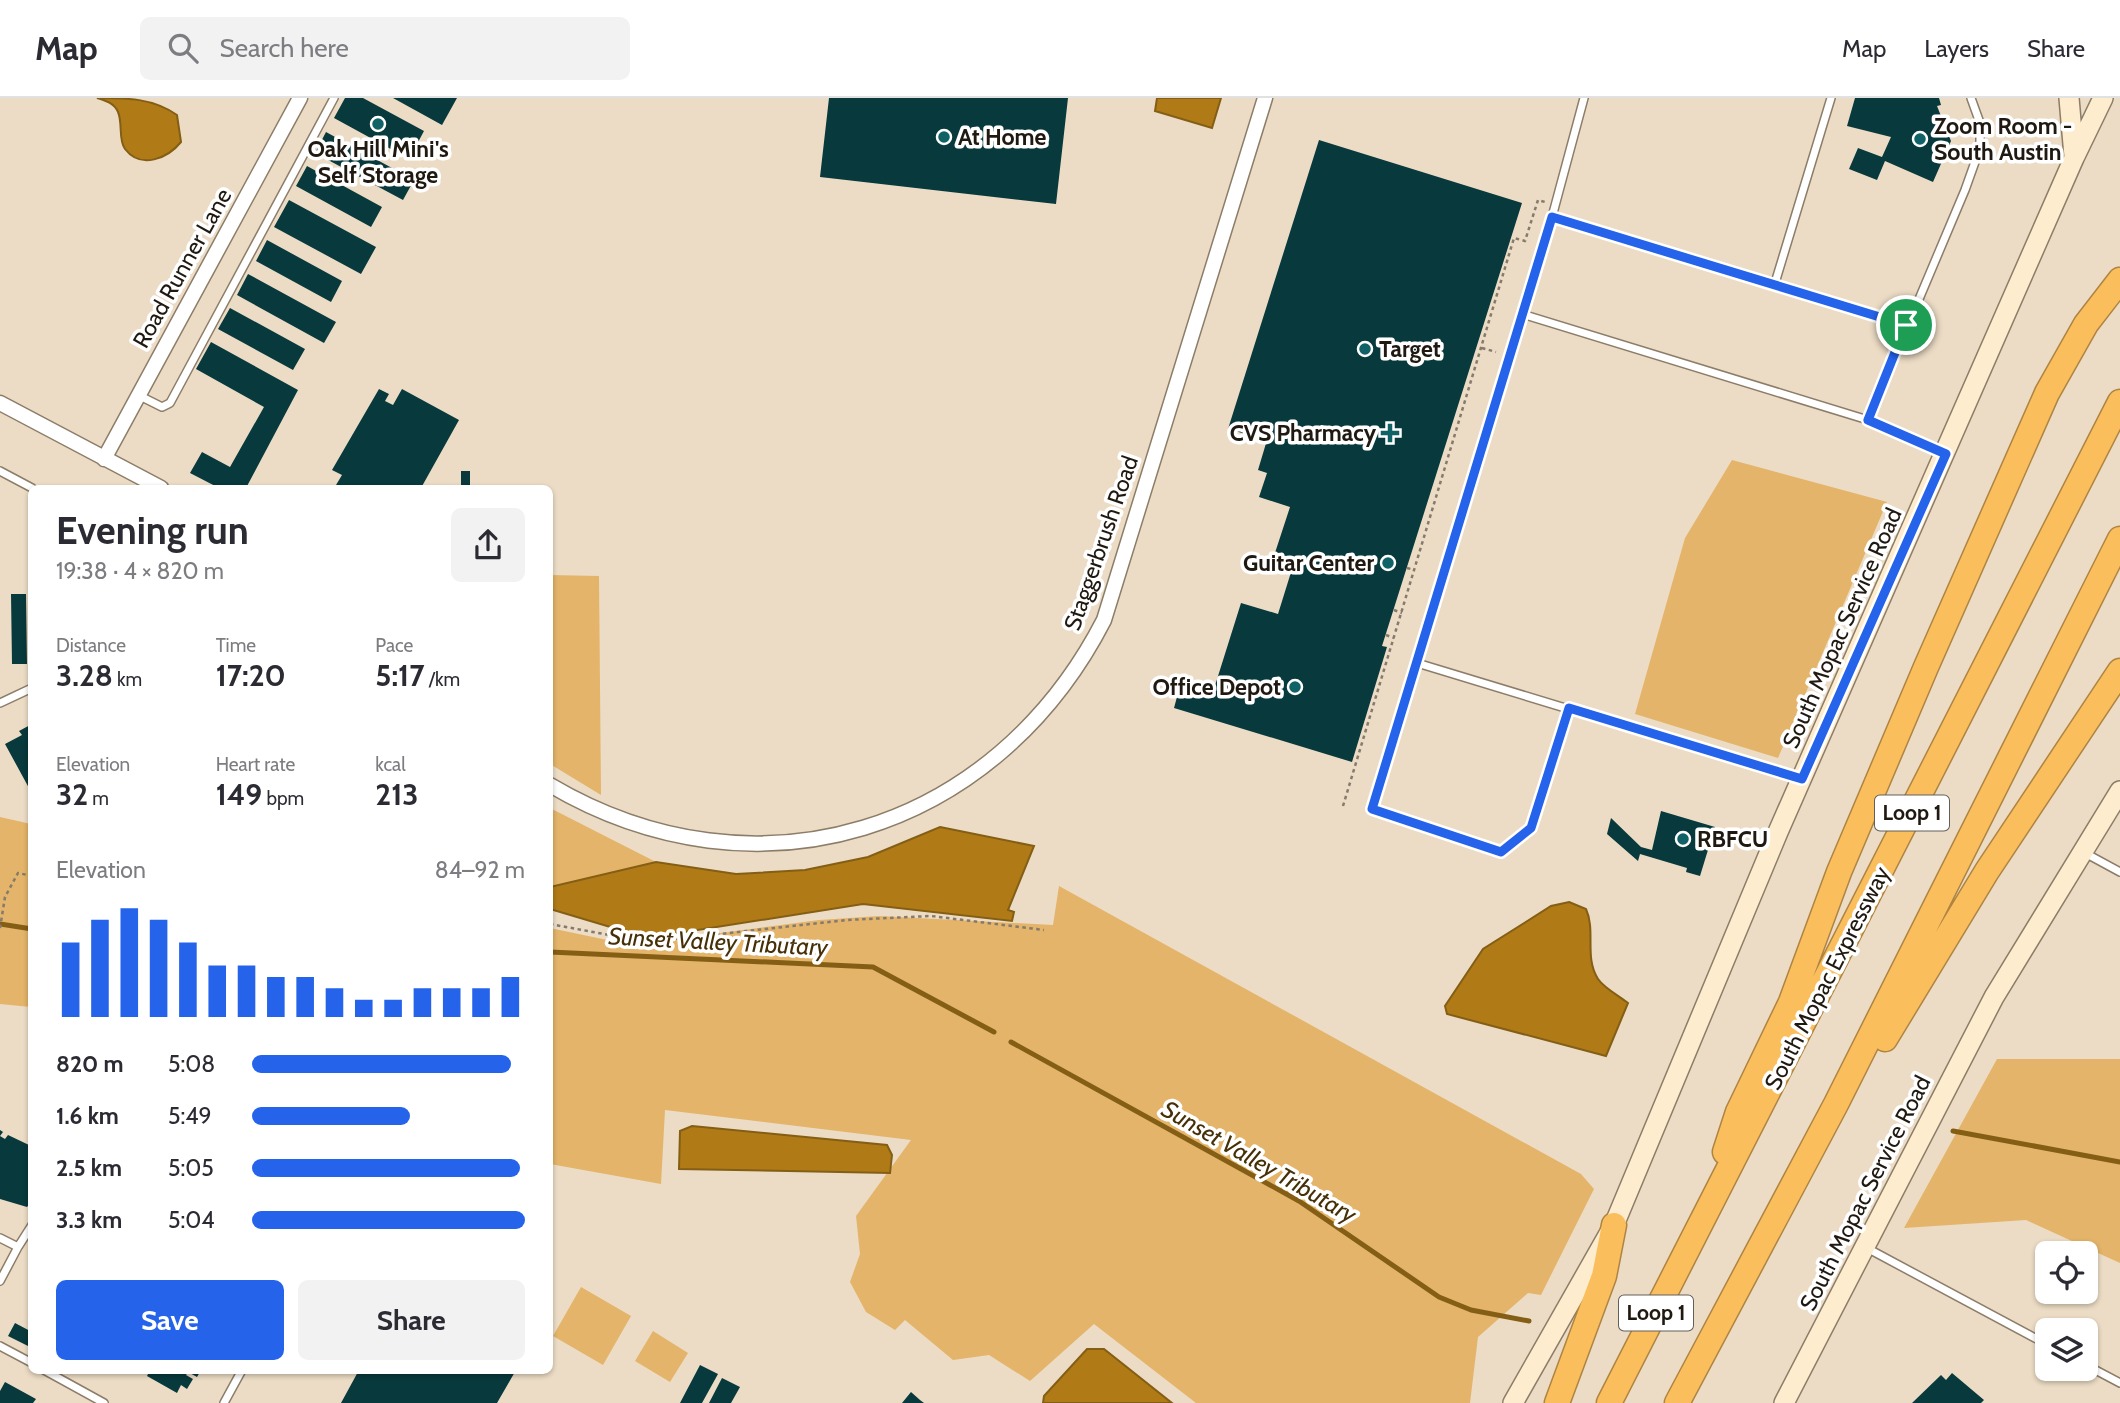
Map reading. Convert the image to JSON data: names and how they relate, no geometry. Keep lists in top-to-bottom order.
{
  "streets": {
    "highway": ["Loop 1", "South Mopac Expressway"],
    "main road": ["South Mopac Service Road"],
    "street": ["Road Runner Lane", "Staggerbrush Road"]
  },
  "water": ["Sunset Valley Tributary"],
  "places": {
    "other": [
      "Oak Hill Mini's Self Storage",
      "At Home",
      "Zoom Room - South Austin",
      "Target",
      "Guitar Center",
      "Office Depot",
      "RBFCU"
    ],
    "health": ["CVS Pharmacy"]
  },
  "page": {
    "header": "Map",
    "search": "Search here",
    "nav": ["Map", "Layers", "Share"],
    "heading": ["Evening run", "19:38 · 4 × 820 m"],
    "stats": [
      ["Distance", "3.28 km"],
      ["Time", "17:20"],
      ["Pace", "5:17 /km"],
      ["Elevation", "32 m"],
      ["Heart rate", "149 bpm"],
      ["kcal", "213"]
    ],
    "chart": ["Elevation", "84–92 m"],
    "list": [
      {
        "name": "820 m",
        "note": "5:08"
      },
      {
        "name": "1.6 km",
        "note": "5:49"
      },
      {
        "name": "2.5 km",
        "note": "5:05"
      },
      {
        "name": "3.3 km",
        "note": "5:04"
      }
    ],
    "buttons": ["Save", "Share"]
  }
}
